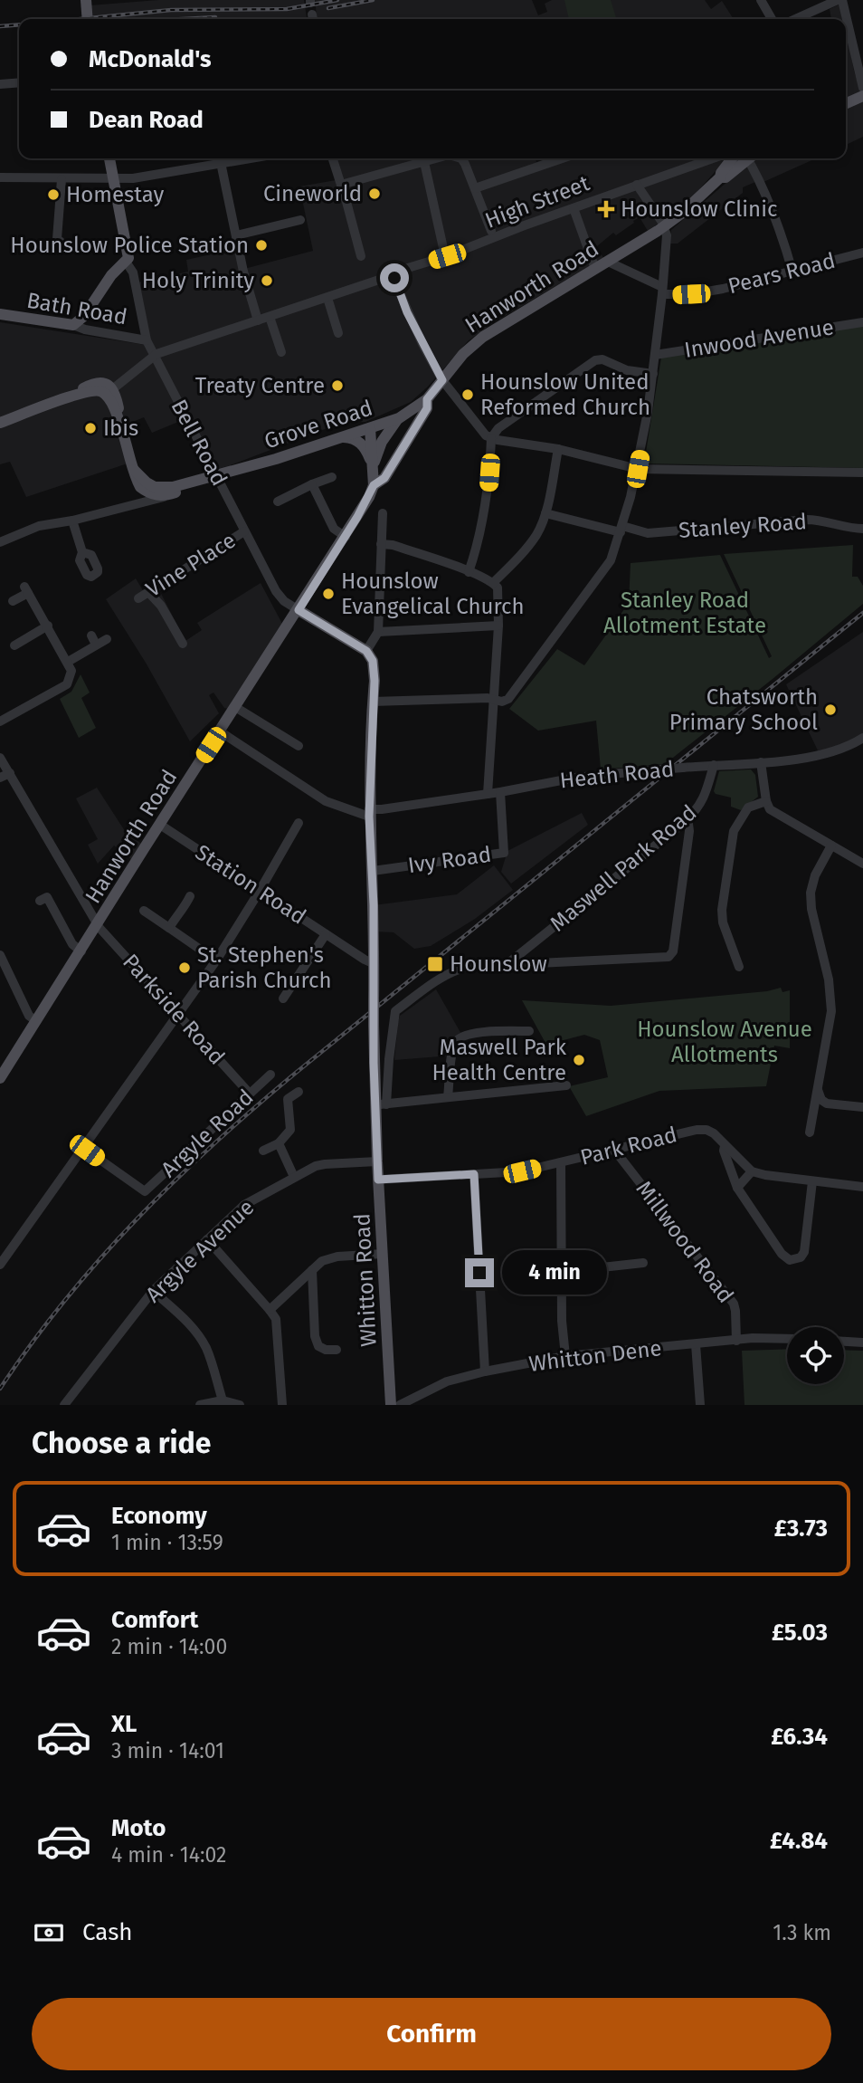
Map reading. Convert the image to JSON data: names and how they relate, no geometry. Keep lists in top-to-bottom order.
{
  "streets": {
    "main road": [
      "Hanworth Road",
      "Bath Road",
      "Grove Road",
      "Whitton Road"
    ],
    "street": [
      "High Street",
      "Pears Road",
      "Inwood Avenue",
      "Bell Road",
      "Stanley Road",
      "Vine Place",
      "Heath Road",
      "Ivy Road",
      "Maswell Park Road",
      "Station Road",
      "Parkside Road",
      "Argyle Road",
      "Park Road",
      "Millwood Road",
      "Argyle Avenue",
      "Whitton Dene"
    ]
  },
  "crossings": [
    ["High Street", "Hanworth Road"],
    ["Hanworth Road", "Grove Road"],
    ["Hanworth Road", "Bell Road"],
    ["Hanworth Road", "Station Road"],
    ["Hanworth Road", "Parkside Road"],
    ["Bath Road", "Bell Road"],
    ["Grove Road", "Bell Road"],
    ["Bell Road", "Vine Place"],
    ["Heath Road", "Ivy Road"],
    ["Heath Road", "Maswell Park Road"],
    ["Heath Road", "Whitton Road"],
    ["Ivy Road", "Whitton Road"],
    ["Maswell Park Road", "Whitton Road"],
    ["Station Road", "Whitton Road"],
    ["Parkside Road", "Argyle Road"],
    ["Park Road", "Millwood Road"],
    ["Park Road", "Whitton Road"],
    ["Millwood Road", "Whitton Dene"],
    ["Argyle Avenue", "Whitton Road"]
  ],
  "parks": ["Stanley Road Allotment Estate", "Hounslow Avenue Allotments"],
  "places": {
    "other": [
      "Cineworld",
      "Homestay",
      "Hounslow Police Station",
      "Holy Trinity",
      "Treaty Centre",
      "Hounslow United Reformed Church",
      "Ibis",
      "Hounslow Evangelical Church",
      "Chatsworth Primary School",
      "St. Stephen's Parish Church",
      "Maswell Park Health Centre"
    ],
    "health": ["Hounslow Clinic"],
    "transit": ["Hounslow"]
  },
  "page": {
    "banner": ["McDonald's", "Dean Road"],
    "bubble": "4 min",
    "heading": "Choose a ride",
    "list": [
      {
        "name": "Economy",
        "note": "1 min · 13:59",
        "value": "£3.73"
      },
      {
        "name": "Comfort",
        "note": "2 min · 14:00",
        "value": "£5.03"
      },
      {
        "name": "XL",
        "note": "3 min · 14:01",
        "value": "£6.34"
      },
      {
        "name": "Moto",
        "note": "4 min · 14:02",
        "value": "£4.84"
      }
    ],
    "pay": ["Cash", "1.3 km"],
    "buttons": "Confirm"
  }
}
